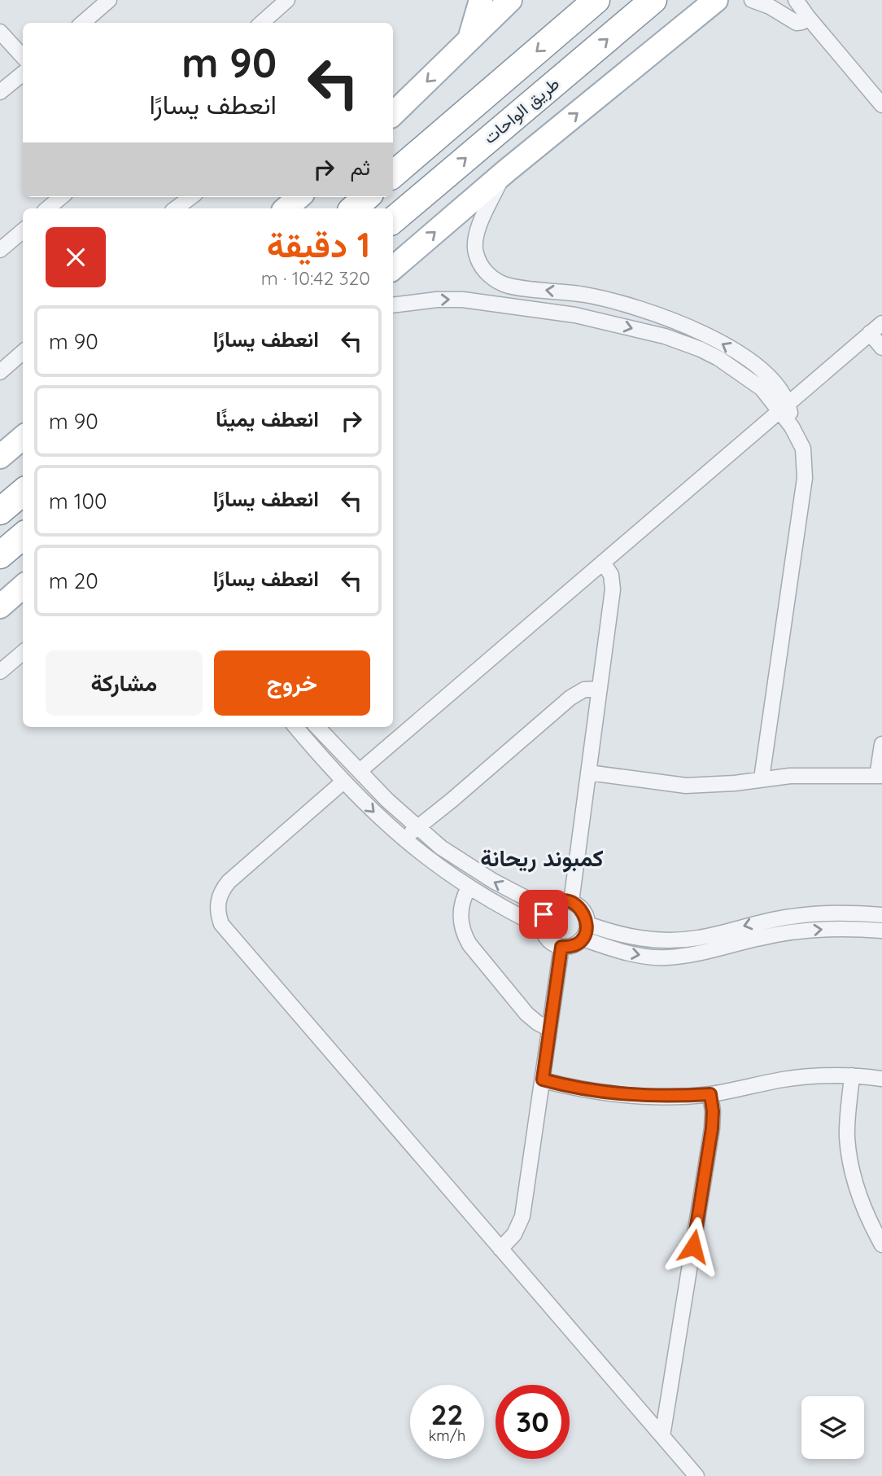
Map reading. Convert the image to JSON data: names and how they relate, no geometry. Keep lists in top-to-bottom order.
{
  "streets": {
    "highway": ["طريق الواحات"]
  },
  "districts": ["كمبوند ريحانة"],
  "page": {
    "turn": ["90 m", "انعطف يسارًا"],
    "then": "ثم",
    "heading": ["1 دقيقة", "320 m · 10:42"],
    "list": [
      {
        "name": "انعطف يسارًا",
        "value": "90 m"
      },
      {
        "name": "انعطف يمينًا",
        "value": "90 m"
      },
      {
        "name": "انعطف يسارًا",
        "value": "100 m"
      },
      {
        "name": "انعطف يسارًا",
        "value": "20 m"
      }
    ],
    "buttons": ["خروج", "مشاركة"],
    "speed": "22 km/h",
    "limit": "30"
  }
}
